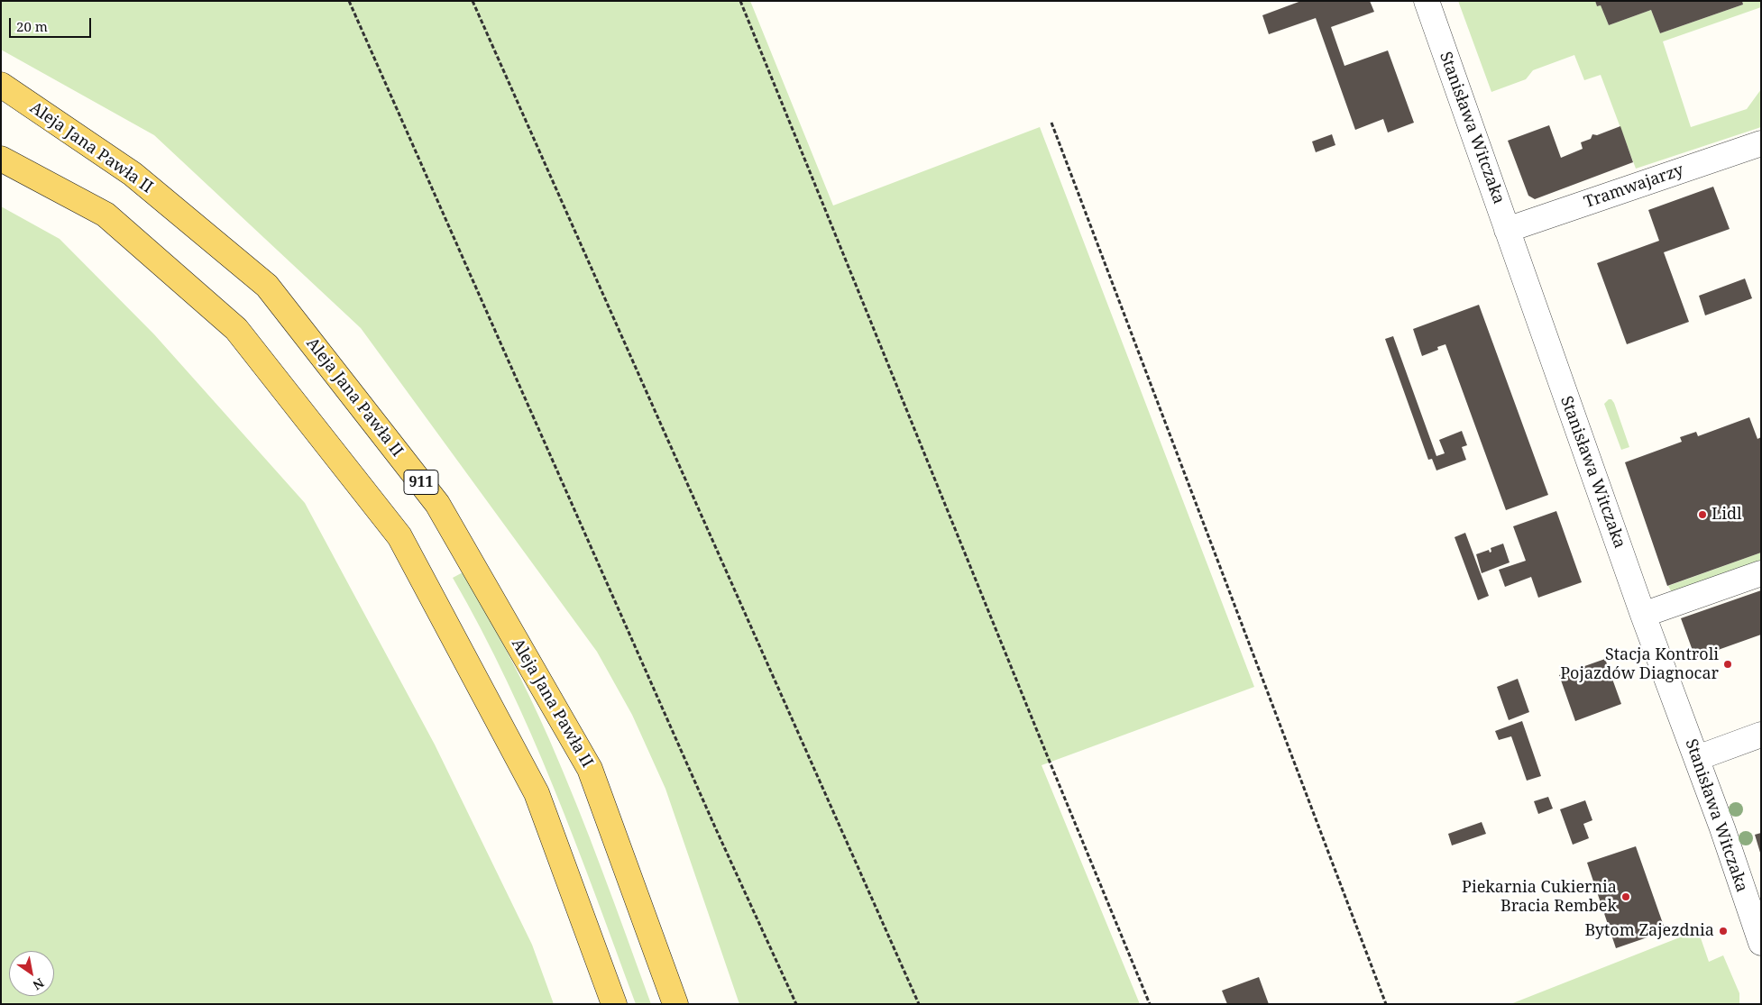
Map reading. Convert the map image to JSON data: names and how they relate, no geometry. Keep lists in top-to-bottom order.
{
  "streets": {
    "main road": ["Aleja Jana Pawła II", "911"],
    "street": ["Stanisława Witczaka", "Tramwajarzy"]
  },
  "crossings": [
    ["Stanisława Witczaka", "Tramwajarzy"]
  ],
  "places": [
    "Lidl",
    "Stacja Kontroli Pojazdów Diagnocar",
    "Piekarnia Cukiernia Bracia Rembek",
    "Bytom Zajezdnia"
  ],
  "scale_bar": "20 m",
  "north": "bottom right"
}
